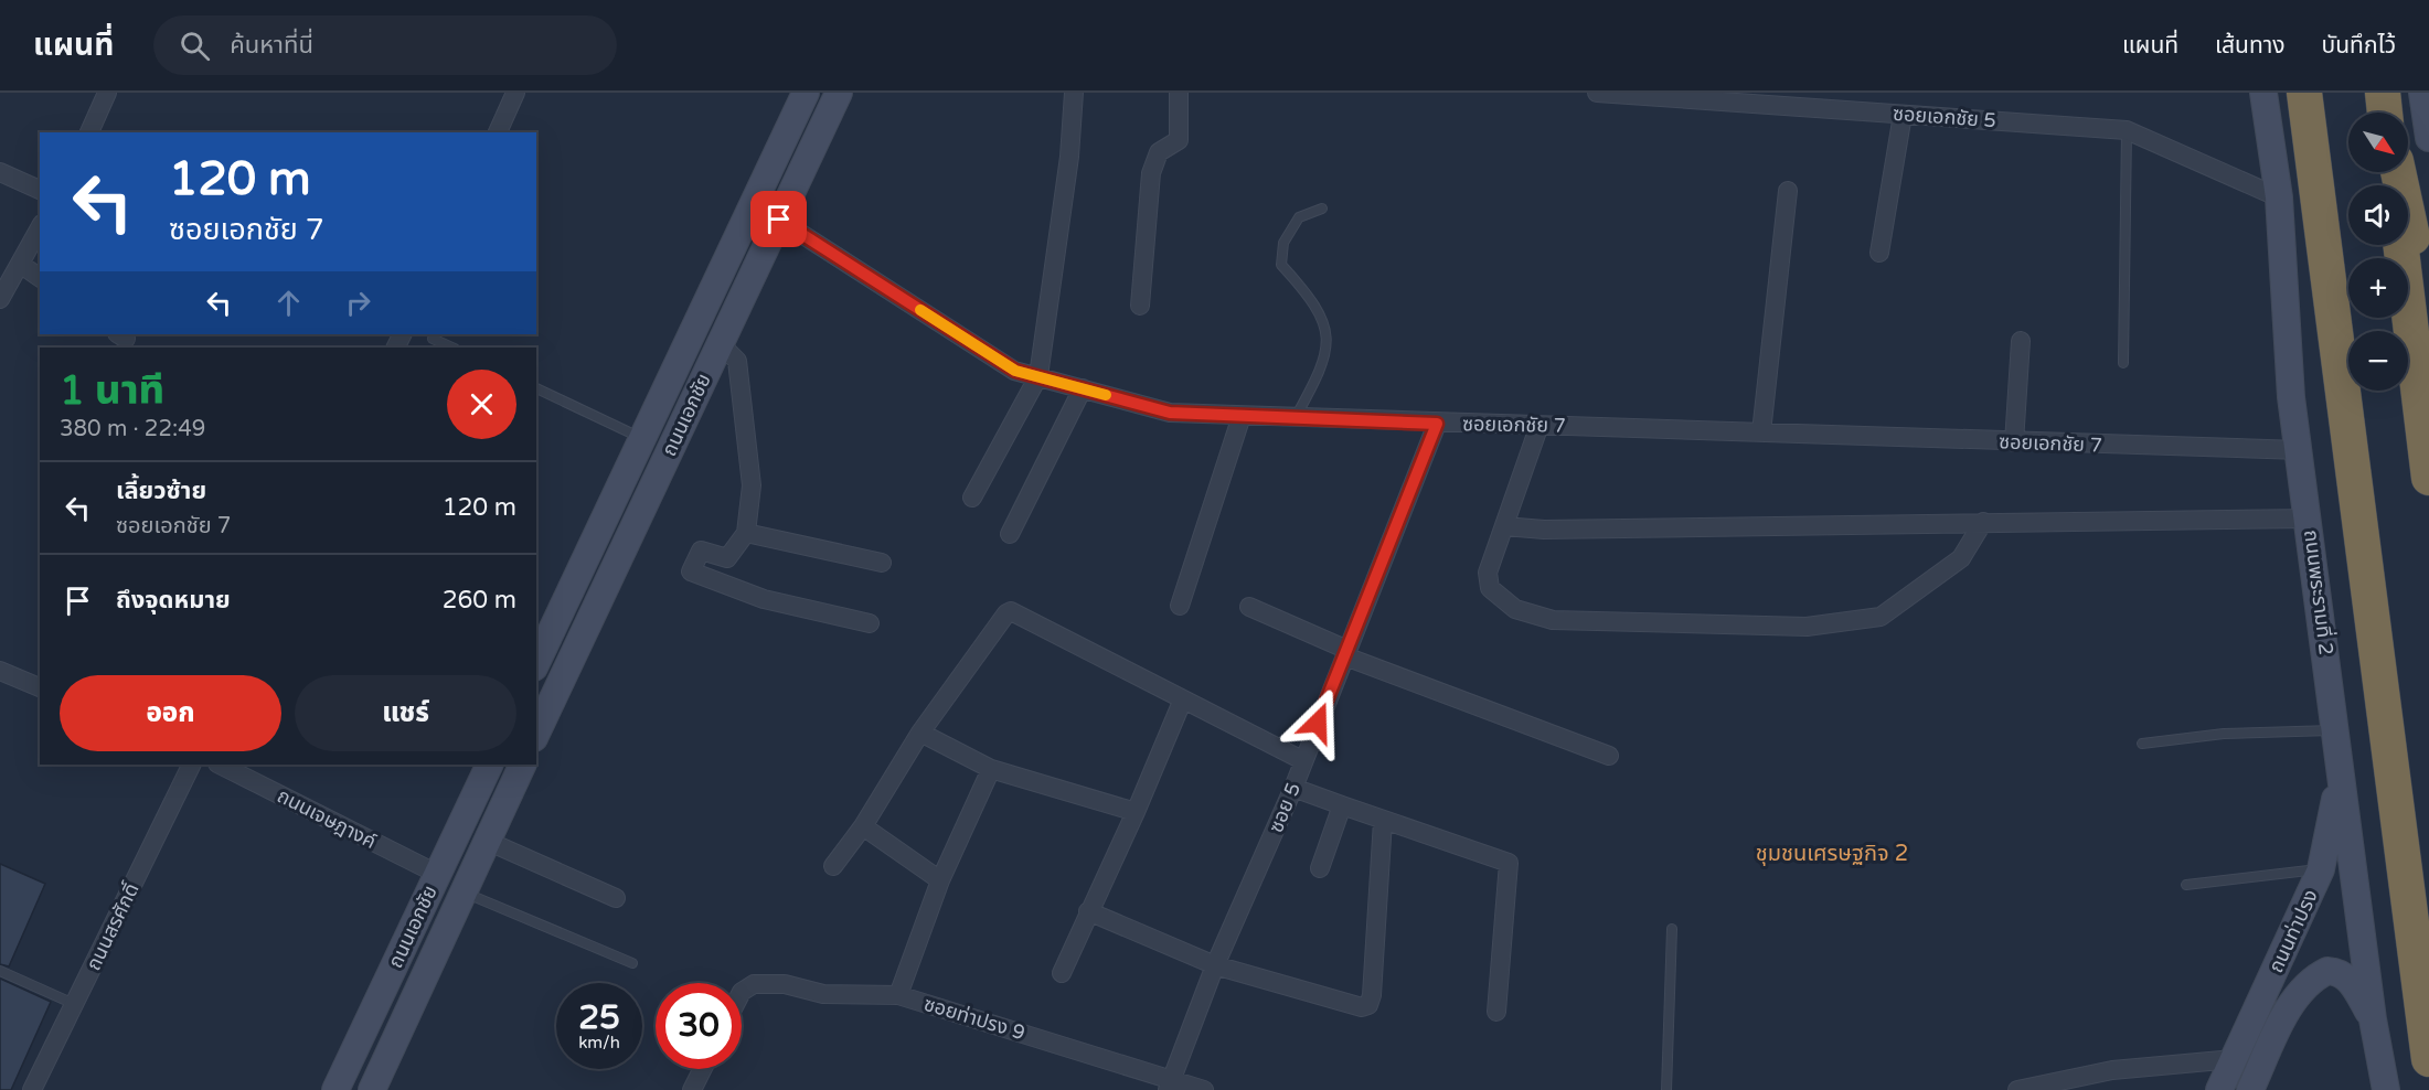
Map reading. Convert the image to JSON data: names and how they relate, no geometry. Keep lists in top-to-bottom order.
{
  "streets": {
    "main road": ["ถนนเอกชัย", "ถนนพระรามที่ 2", "ถนนท่าปรง"],
    "street": [
      "ซอยเอกชัย 5",
      "ซอยเอกชัย 7",
      "ซอย 5",
      "ถนนเจษฎางค์",
      "ถนนสรศักดิ์",
      "ซอยท่าปรง 9"
    ]
  },
  "crossings": [
    ["ซอยเอกชัย 5", "ถนนพระรามที่ 2"],
    ["ถนนเอกชัย", "ซอยเอกชัย 7"],
    ["ถนนเอกชัย", "ถนนเจษฎางค์"],
    ["ซอยเอกชัย 7", "ถนนพระรามที่ 2"],
    ["ซอยเอกชัย 7", "ซอย 5"],
    ["ถนนพระรามที่ 2", "ถนนท่าปรง"],
    ["ซอย 5", "ซอยท่าปรง 9"]
  ],
  "districts": ["ชุมชนเศรษฐกิจ 2"],
  "north": "bottom right",
  "page": {
    "header": "แผนที่",
    "search": "ค้นหาที่นี่",
    "nav": ["แผนที่", "เส้นทาง", "บันทึกไว้"],
    "map_buttons": ["+", "−"],
    "turn": ["120 m", "ซอยเอกชัย 7"],
    "heading": ["1 นาที", "380 m · 22:49"],
    "list": [
      {
        "name": "เลี้ยวซ้าย",
        "note": "ซอยเอกชัย 7",
        "value": "120 m"
      },
      {
        "name": "ถึงจุดหมาย",
        "value": "260 m"
      }
    ],
    "buttons": ["ออก", "แชร์"],
    "speed": "25 km/h",
    "limit": "30"
  }
}
